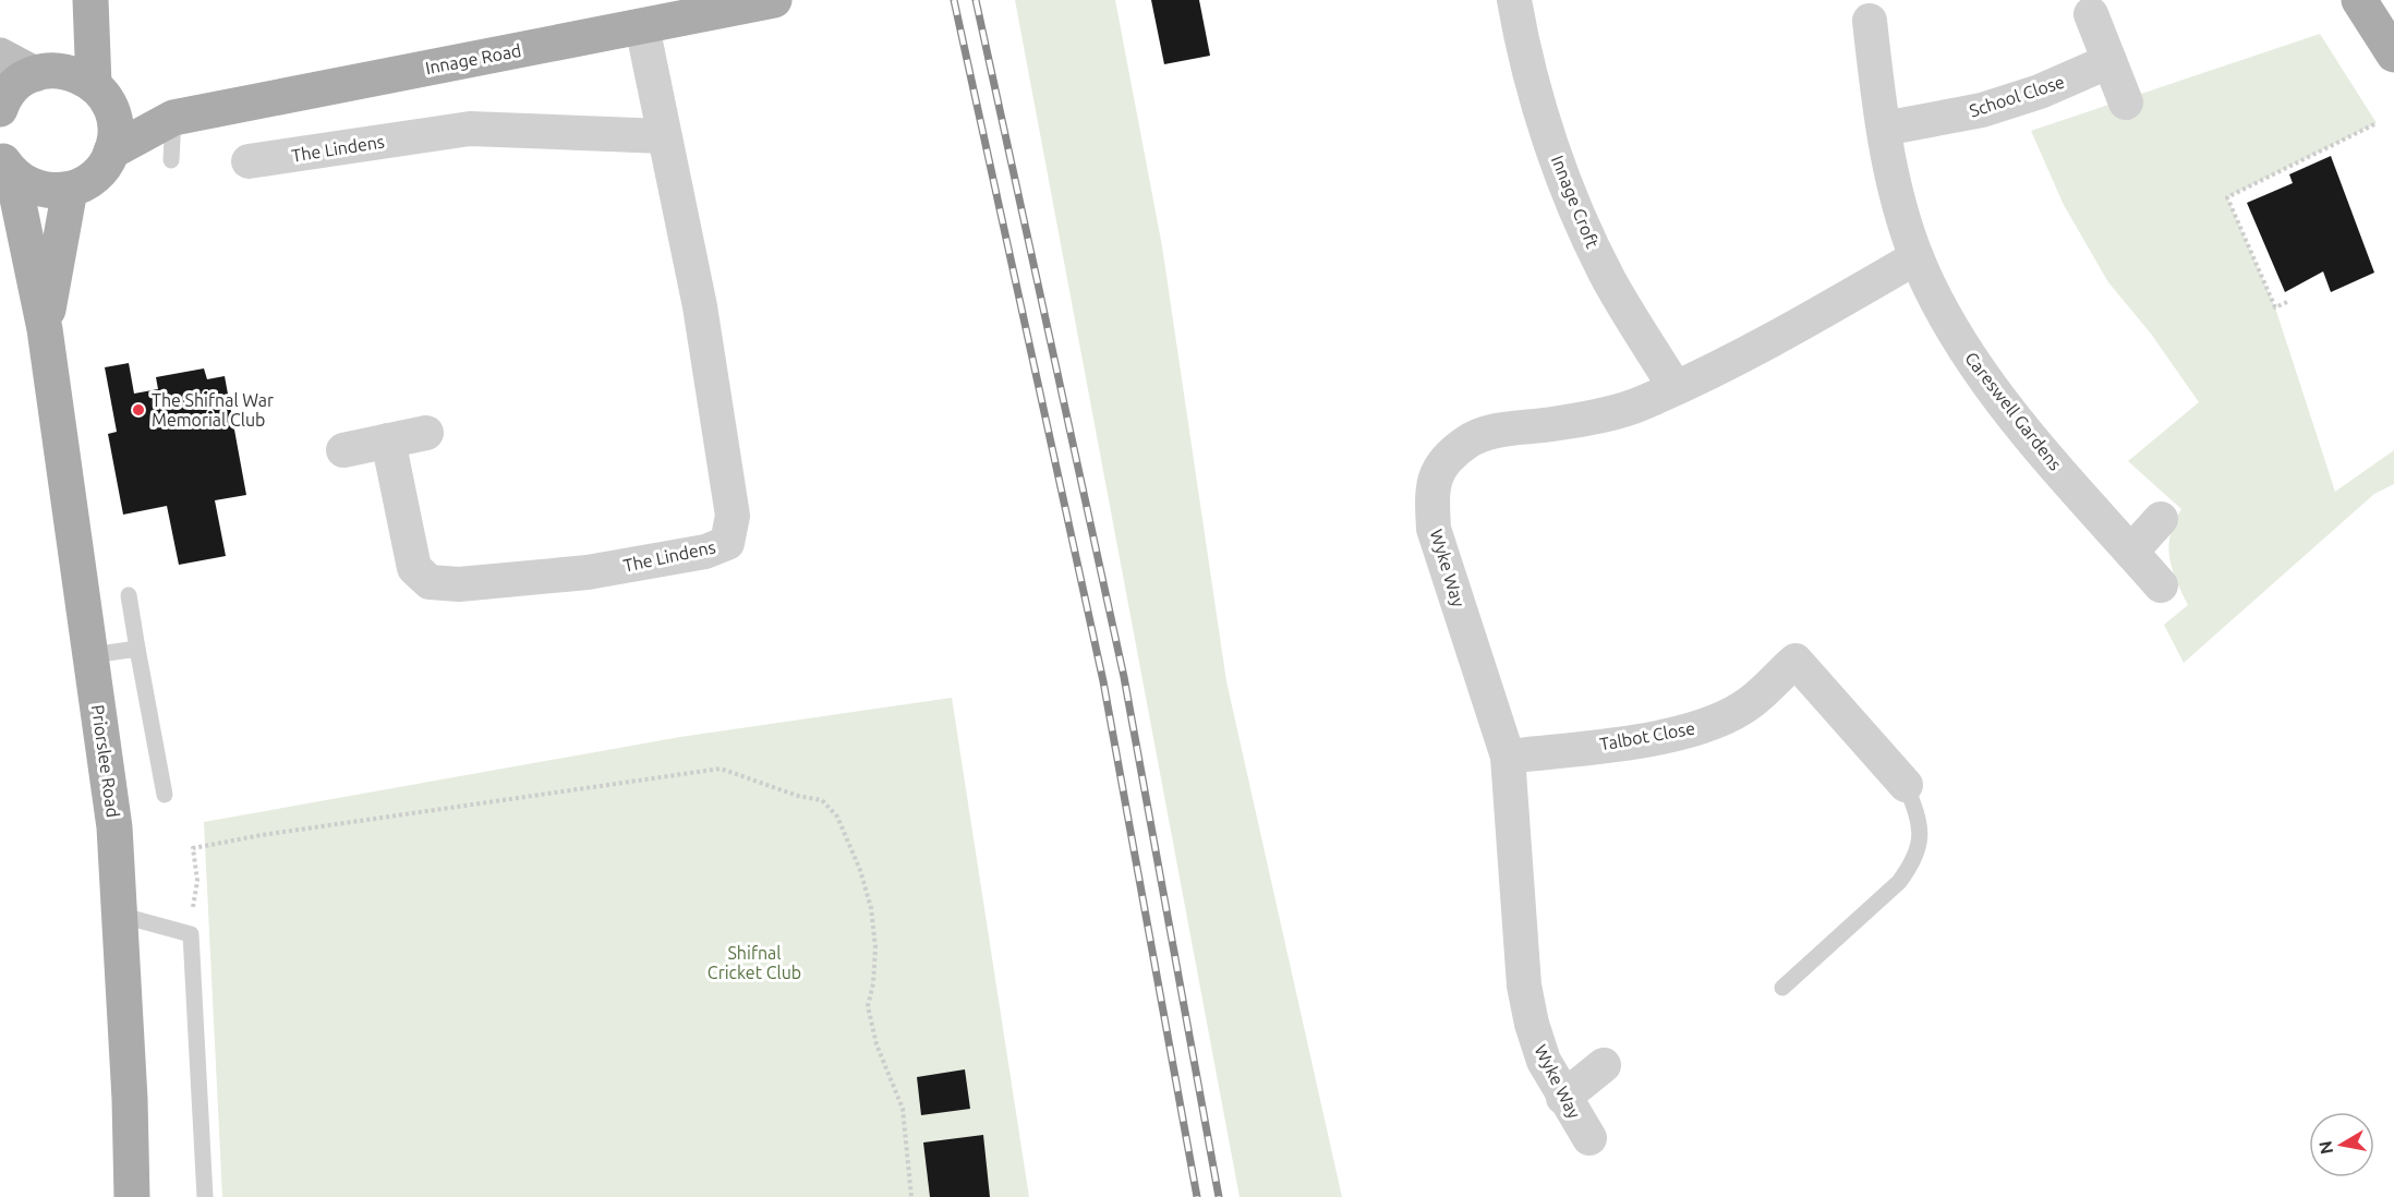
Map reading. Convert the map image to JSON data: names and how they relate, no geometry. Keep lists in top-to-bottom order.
{
  "streets": {
    "main road": ["Innage Road", "Priorslee Road"],
    "street": [
      "School Close",
      "The Lindens",
      "Innage Croft",
      "Careswell Gardens",
      "Wyke Way",
      "Talbot Close"
    ]
  },
  "crossings": [
    ["Innage Road", "The Lindens"],
    ["School Close", "Careswell Gardens"],
    ["Innage Croft", "Wyke Way"],
    ["Careswell Gardens", "Wyke Way"],
    ["Wyke Way", "Talbot Close"]
  ],
  "parks": ["Shifnal Cricket Club"],
  "places": ["The Shifnal War Memorial Club"],
  "north": "left"
}
